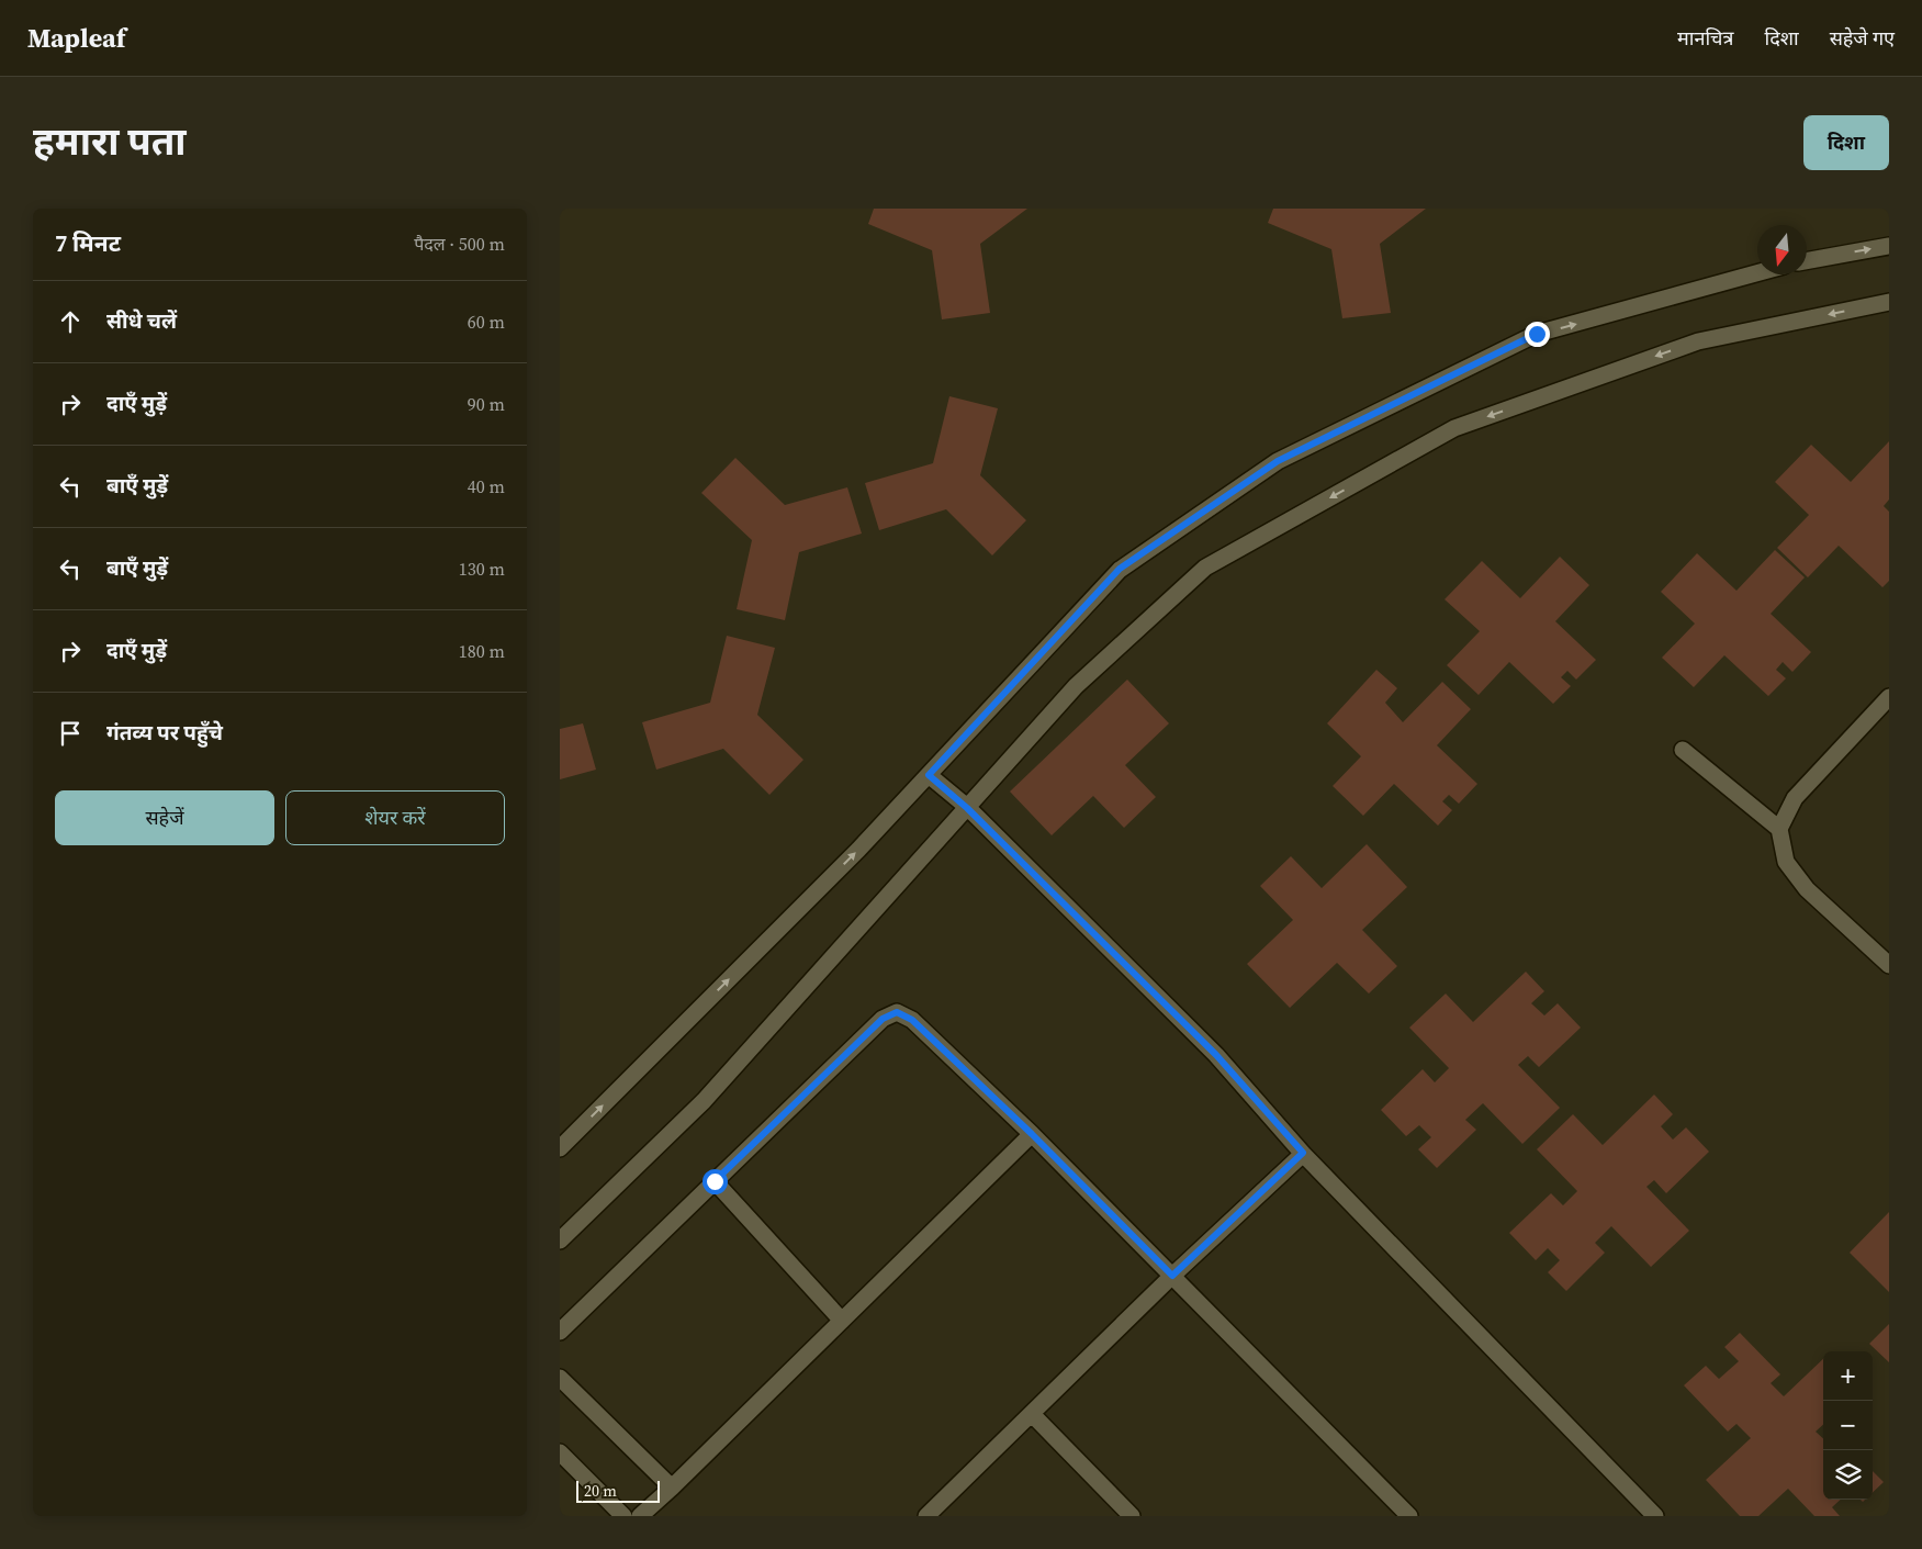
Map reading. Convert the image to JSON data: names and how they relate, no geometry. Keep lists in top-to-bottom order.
{
  "scale_bar": "20 m",
  "north": "bottom",
  "page": {
    "header": "Mapleaf",
    "nav": ["मानचित्र", "दिशा", "सहेजे गए"],
    "title": "हमारा पता",
    "buttons": [
      "दिशा",
      ["सहेजें", "शेयर करें"]
    ],
    "heading": ["7 मिनट", "पैदल · 500 m"],
    "list": [
      ["सीधे चलें", "60 m"],
      ["दाएँ मुड़ें", "90 m"],
      ["बाएँ मुड़ें", "40 m"],
      ["बाएँ मुड़ें", "130 m"],
      ["दाएँ मुड़ें", "180 m"],
      "गंतव्य पर पहुँचे"
    ],
    "map_buttons": ["+", "−"],
    "scale": "20 m"
  }
}
